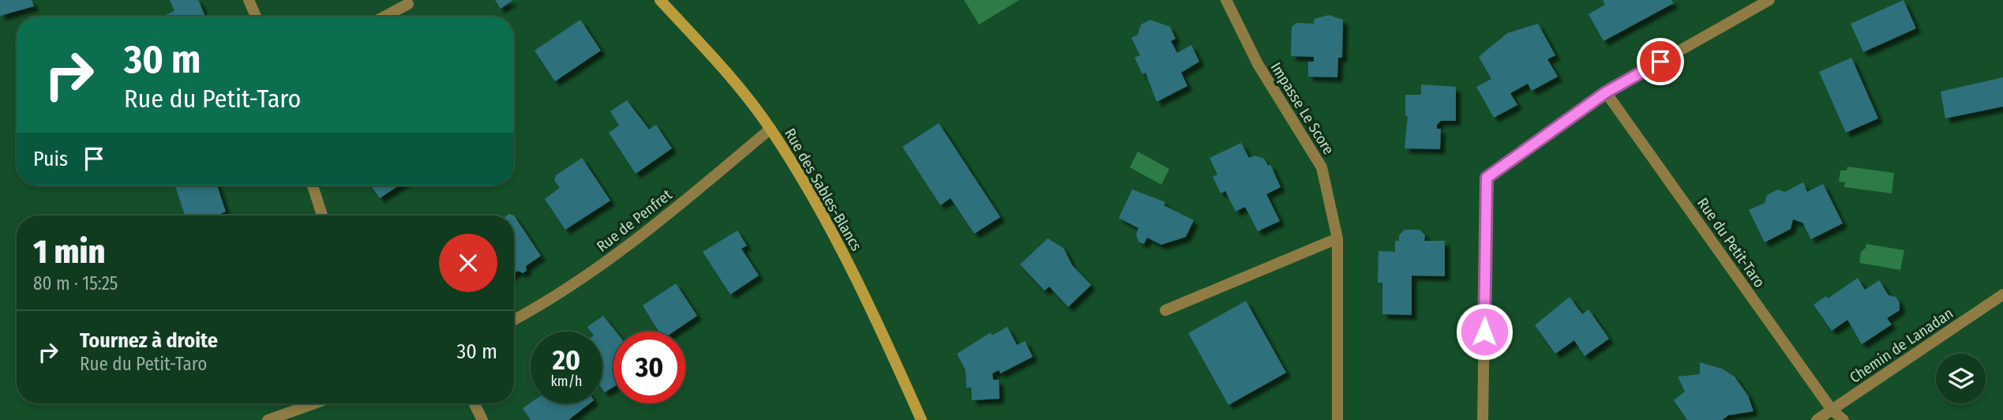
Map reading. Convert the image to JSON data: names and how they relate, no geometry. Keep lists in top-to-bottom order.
{
  "streets": {
    "street": [
      "Impasse Le Score",
      "Rue des Sables-Blancs",
      "Rue de Penfret",
      "Rue du Petit-Taro",
      "Chemin de Lanadan"
    ]
  },
  "crossings": [
    ["Rue des Sables-Blancs", "Rue de Penfret"],
    ["Rue du Petit-Taro", "Chemin de Lanadan"]
  ],
  "page": {
    "turn": ["30 m", "Rue du Petit-Taro"],
    "then": "Puis",
    "heading": ["1 min", "80 m · 15:25"],
    "list": [
      {
        "name": "Tournez à droite",
        "note": "Rue du Petit-Taro",
        "value": "30 m"
      }
    ],
    "speed": "20 km/h",
    "limit": "30"
  }
}
